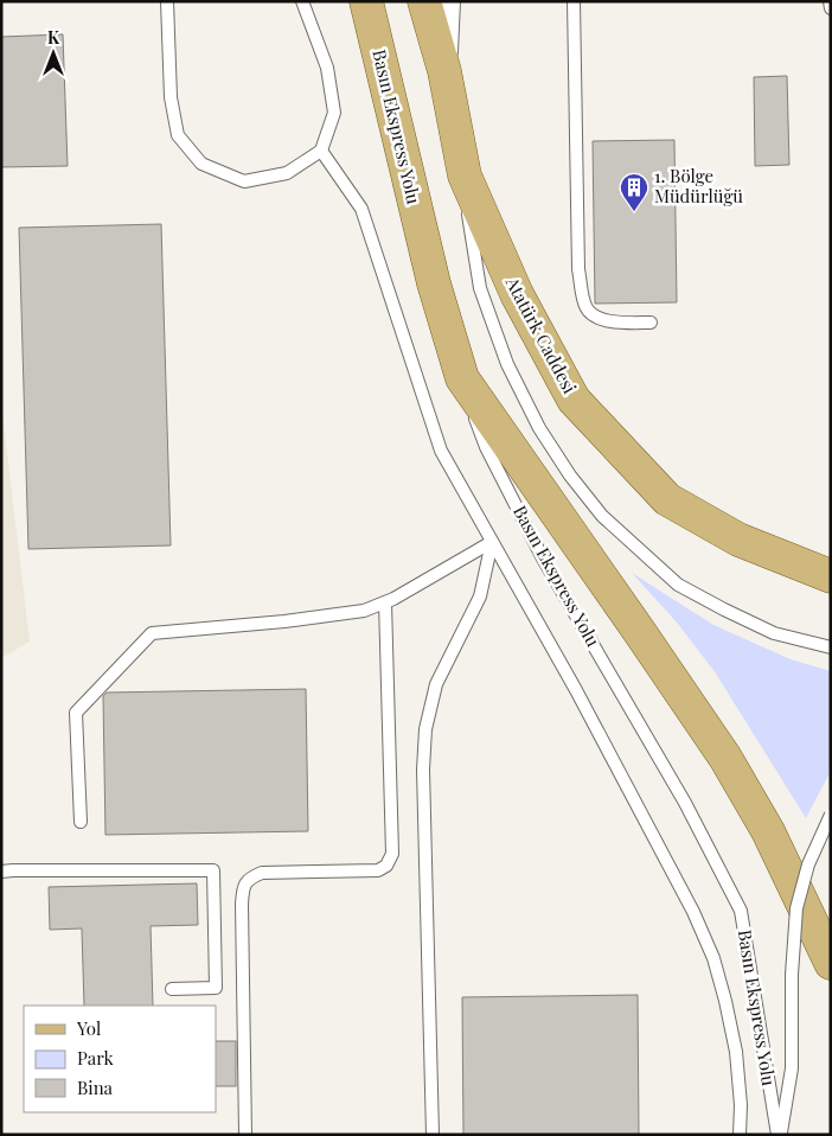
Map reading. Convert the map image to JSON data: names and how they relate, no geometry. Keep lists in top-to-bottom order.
{
  "streets": {
    "main road": ["Basın Ekspress Yolu", "Atatürk Caddesi"]
  },
  "places": {
    "building": ["1. Bölge Müdürlüğü"]
  },
  "legend": ["Yol", "Park", "Bina"],
  "north": "top"
}
